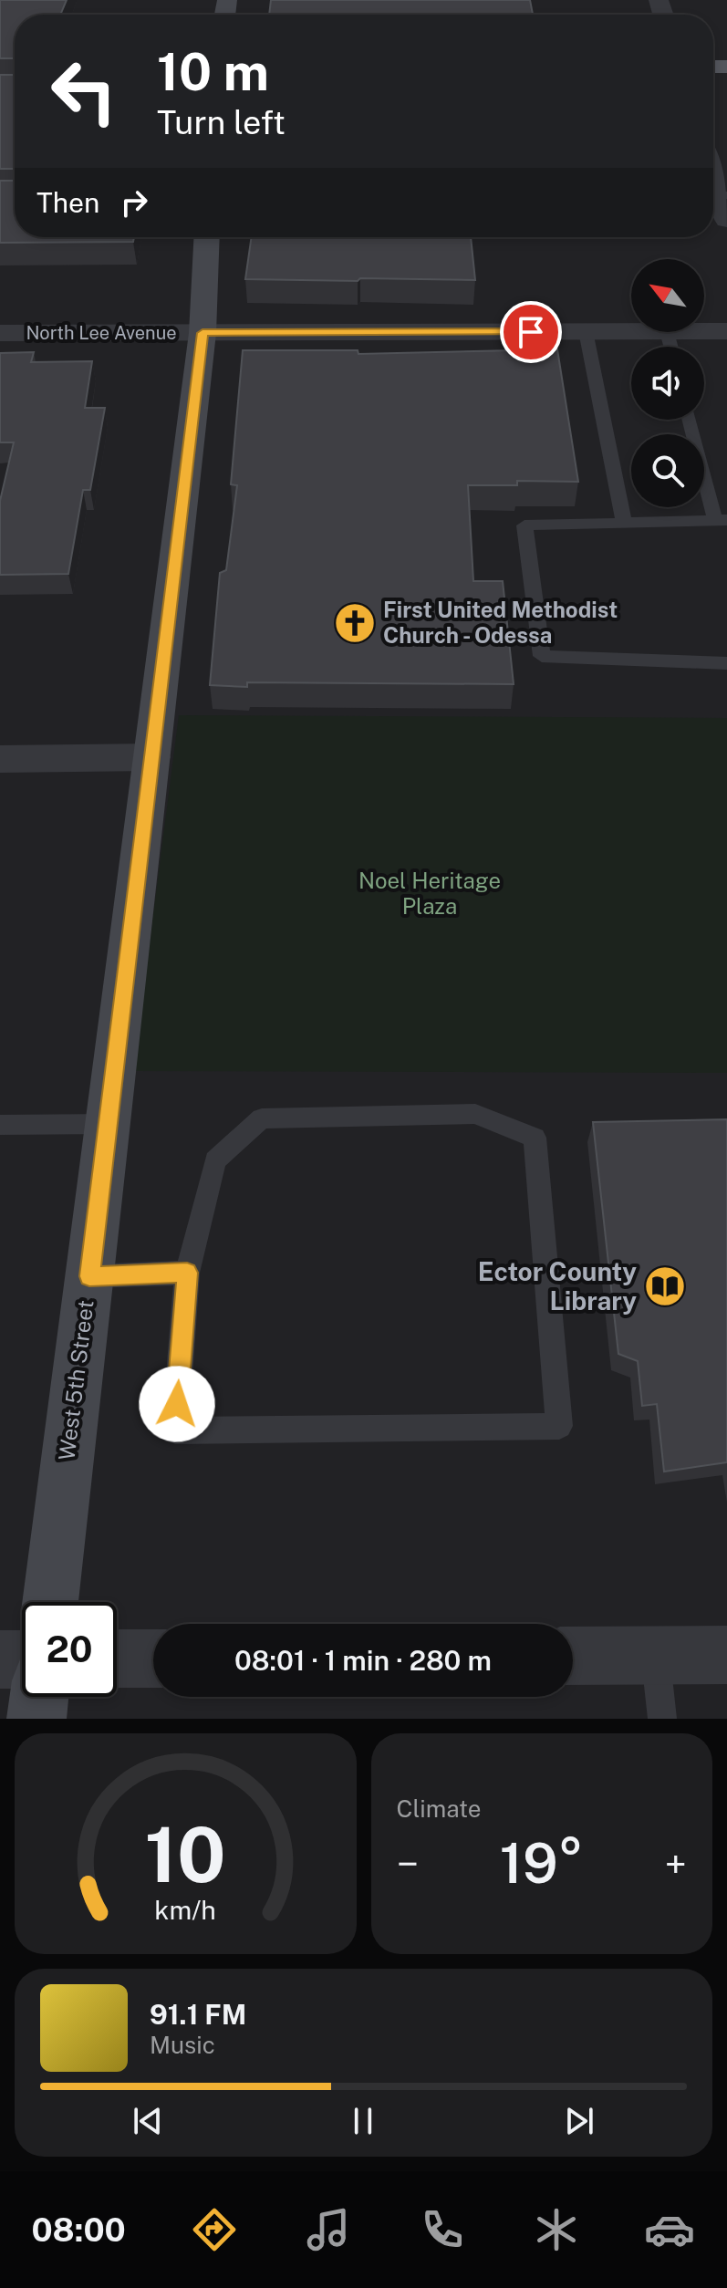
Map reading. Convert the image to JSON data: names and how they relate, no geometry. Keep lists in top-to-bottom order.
{
  "streets": {
    "street": ["North Lee Avenue", "West 5th Street"]
  },
  "crossings": [
    ["North Lee Avenue", "West 5th Street"]
  ],
  "parks": ["Noel Heritage Plaza"],
  "places": {
    "church": ["First United Methodist Church - Odessa"],
    "library": ["Ector County Library"]
  },
  "north": "top left",
  "page": {
    "turn": ["10 m", "Turn left"],
    "then": "Then",
    "limit": "20",
    "trip": "08:01 · 1 min · 280 m",
    "tile": "Climate",
    "heat": ["−", "19°", "+"],
    "song": ["91.1 FM", "Music"],
    "tabs": "08:00",
    "gauge": ["10", "km/h"]
  }
}
